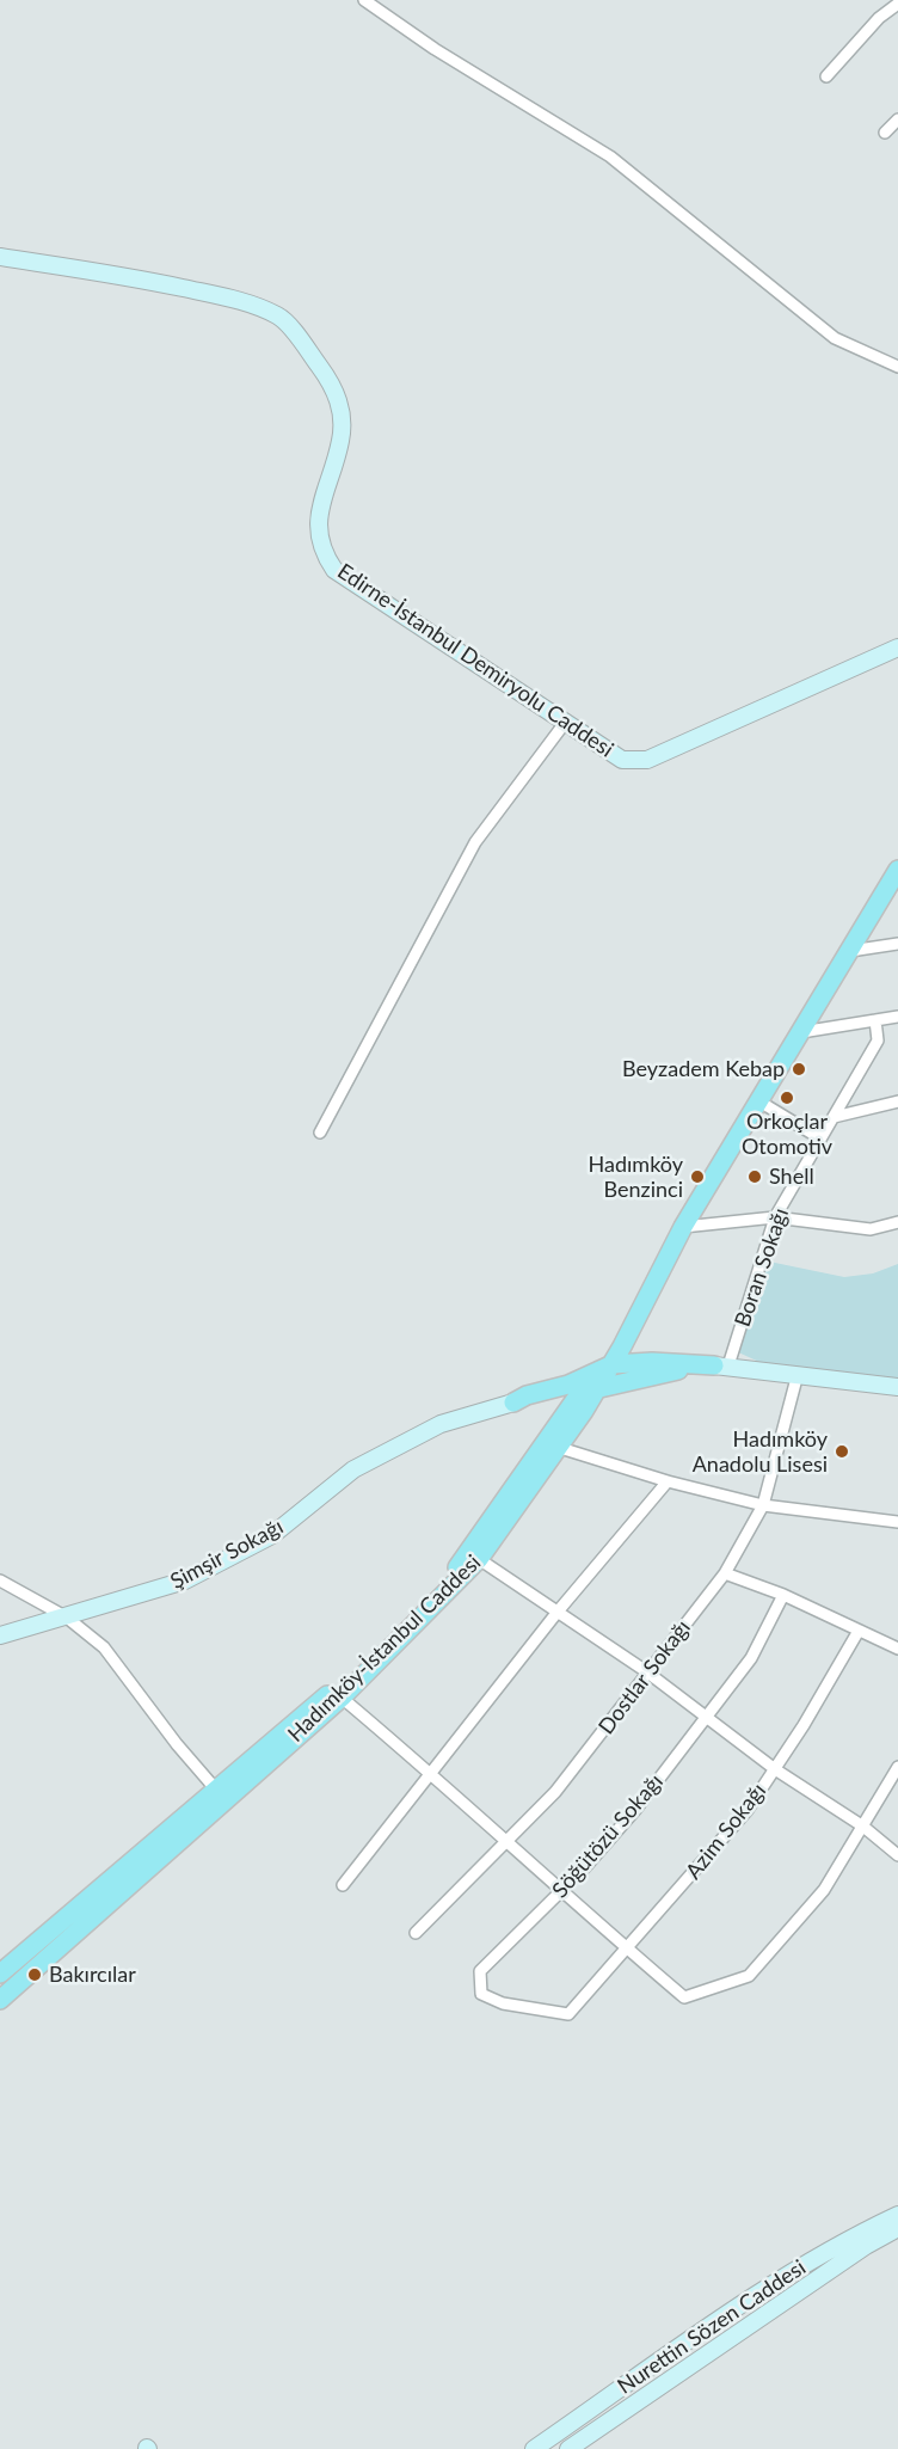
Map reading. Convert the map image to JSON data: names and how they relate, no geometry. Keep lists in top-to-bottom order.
{
  "streets": {
    "main road": ["Hadımköy-İstanbul Caddesi"],
    "street": [
      "Edirne-İstanbul Demiryolu Caddesi",
      "Boran Sokağı",
      "Şimşir Sokağı",
      "Dostlar Sokağı",
      "Azim Sokağı",
      "Söğütözü Sokağı",
      "Nurettin Sözen Caddesi"
    ]
  },
  "crossings": [
    ["Azim Sokağı", "Söğütözü Sokağı"]
  ],
  "places": [
    "Beyzadem Kebap",
    "Orkoçlar Otomotiv",
    "Hadımköy Benzinci",
    "Shell",
    "Hadımköy Anadolu Lisesi",
    "Bakırcılar"
  ]
}
